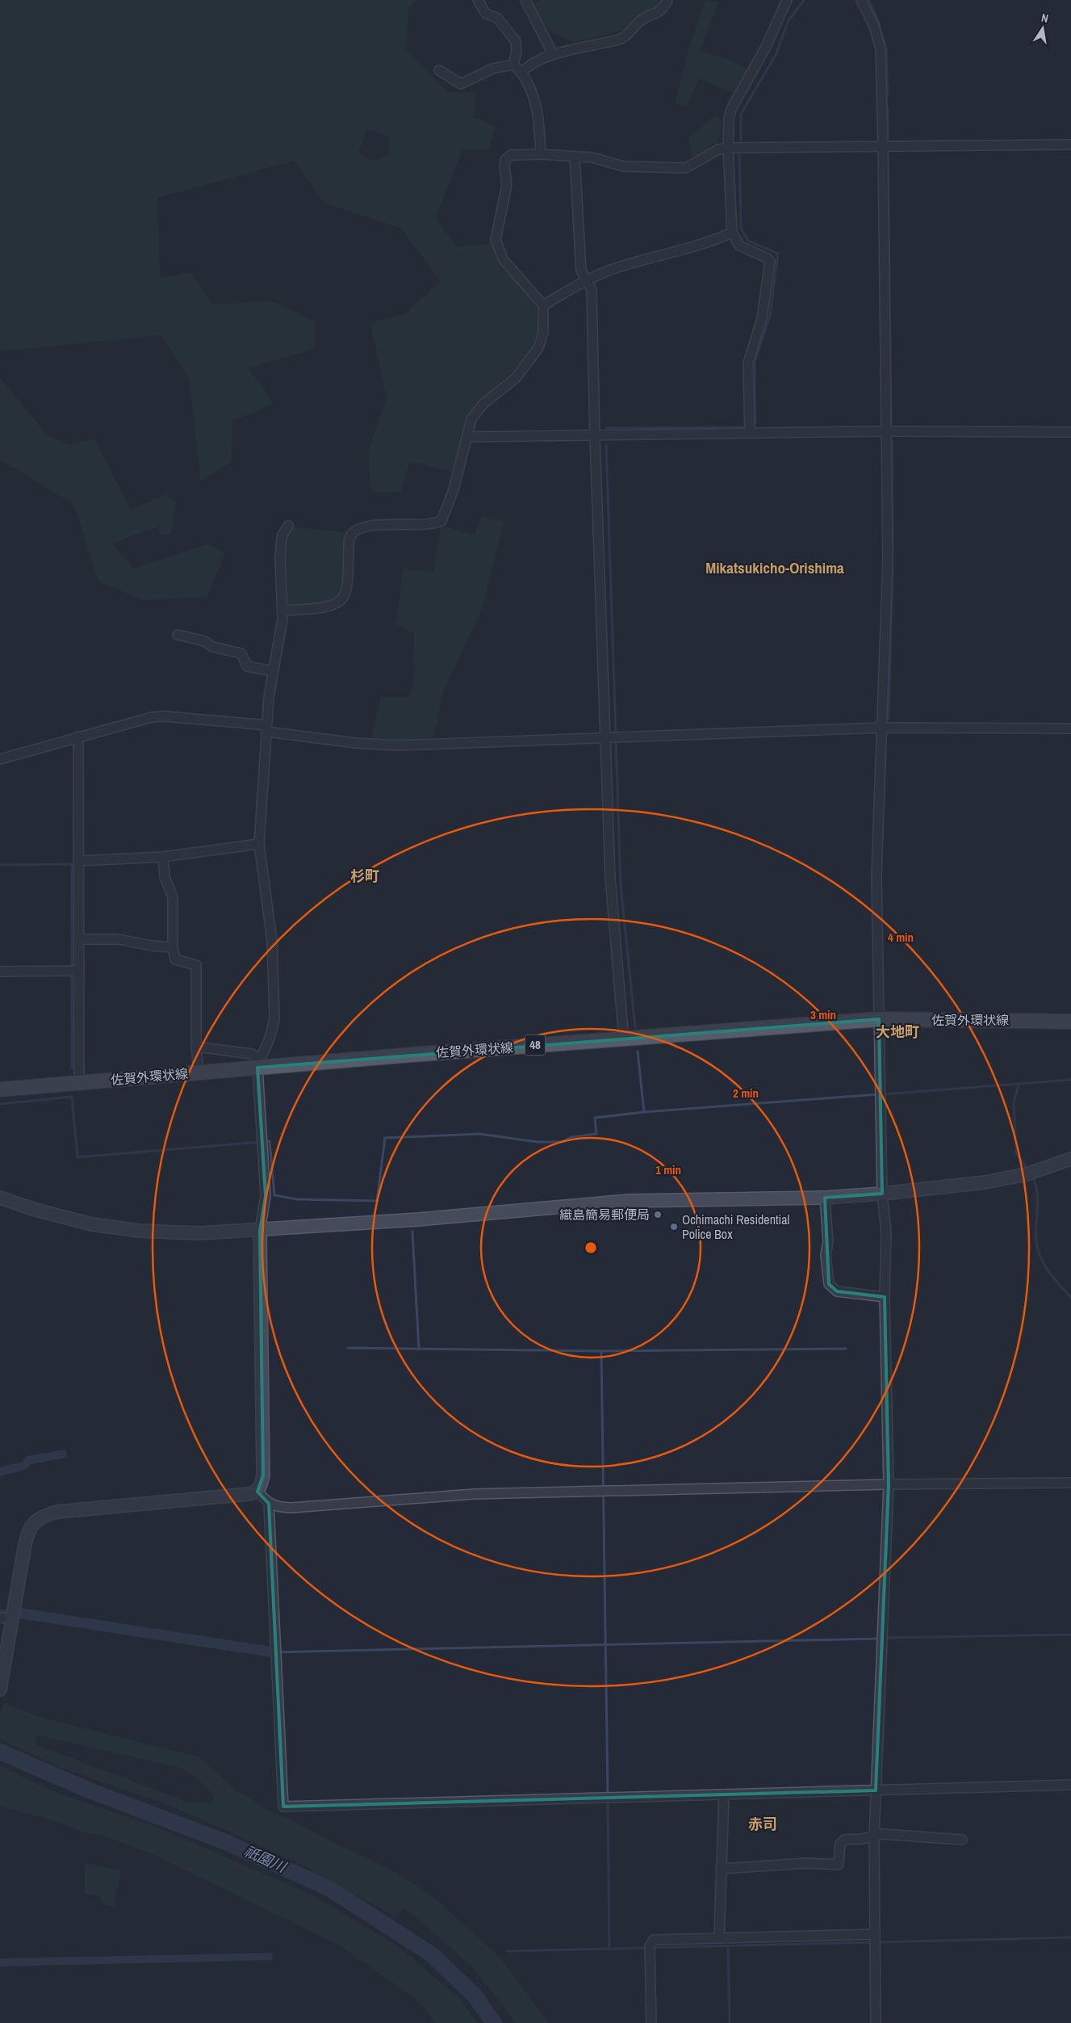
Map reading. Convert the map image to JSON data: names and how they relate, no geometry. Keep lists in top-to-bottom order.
{
  "streets": {
    "main road": ["佐賀外環状線", "48"]
  },
  "districts": [
    "Mikatsukicho-Orishima",
    "杉町",
    "大地町",
    "赤司"
  ],
  "water": ["祇園川"],
  "places": ["織島簡易郵便局", "Ochimachi Residential Police Box"],
  "north": "top",
  "rings": [
    "4 min",
    "3 min",
    "2 min",
    "1 min"
  ]
}
